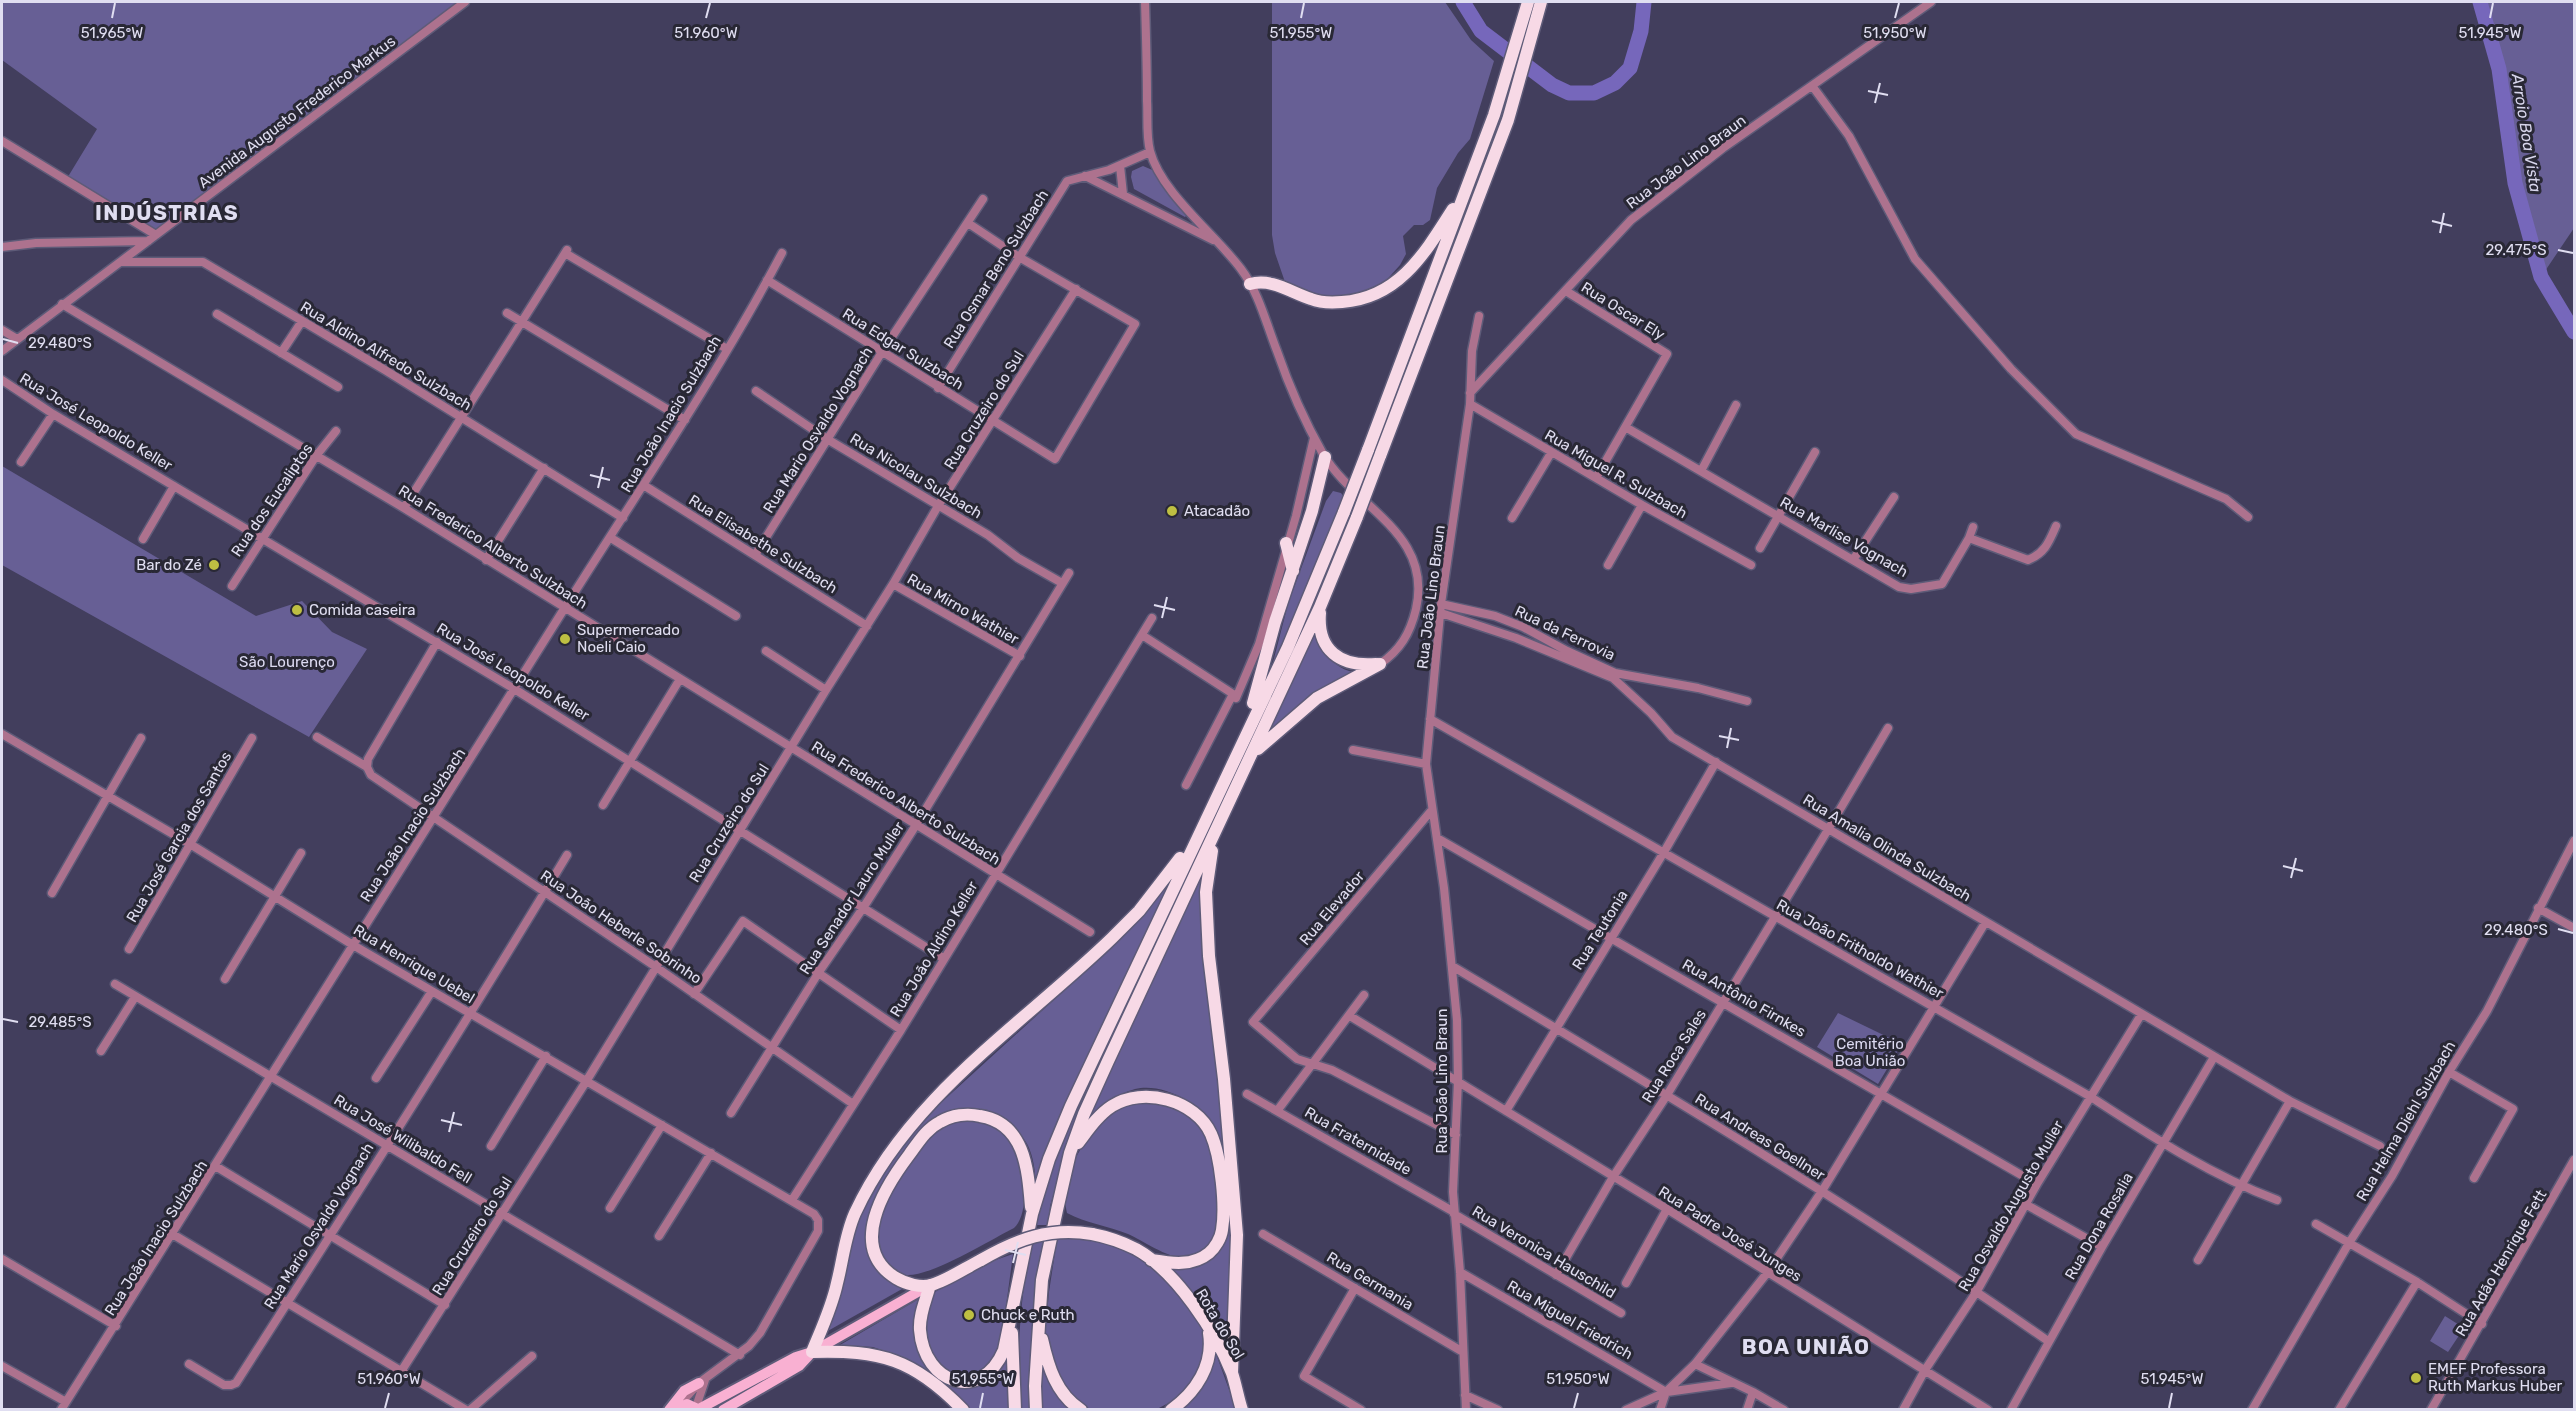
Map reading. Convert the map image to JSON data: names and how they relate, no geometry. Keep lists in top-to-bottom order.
{
  "streets": {
    "highway": ["Rota do Sol"],
    "street": [
      "Avenida Augusto Frederico Markus",
      "Rua João Lino Braun",
      "Rua Osmar Beno Sulzbach",
      "Rua Oscar Ely",
      "Rua Edgar Sulzbach",
      "Rua Aldino Alfredo Sulzbach",
      "Rua Cruzeiro do Sul",
      "Rua João Inacio Sulzbach",
      "Rua José Leopoldo Keller",
      "Rua Mario Osvaldo Vognach",
      "Rua Miguel R. Sulzbach",
      "Rua Nicolau Sulzbach",
      "Rua dos Eucaliptos",
      "Rua Marlise Vognach",
      "Rua Elisabethe Sulzbach",
      "Rua Frederico Alberto Sulzbach",
      "Rua Mirno Wathier",
      "Rua da Ferrovia",
      "Rua José Garcia dos Santos",
      "Rua Amalia Olinda Sulzbach",
      "Rua Senador Lauro Muller",
      "Rua Elevador",
      "Rua João Heberle Sobrinho",
      "Rua Teutonia",
      "Rua João Aldino Keller",
      "Rua João Fritholdo Wathier",
      "Rua Henrique Uebel",
      "Rua Antônio Firnkes",
      "Rua Roca Sales",
      "Rua Helma Diehl Sulzbach",
      "Rua Andreas Goellner",
      "Rua José Wilibaldo Fell",
      "Rua Fraternidade",
      "Rua Osvaldo Augusto Muller",
      "Rua Dona Rosalia",
      "Rua Padre José Junges",
      "Rua Veronica Hauschild",
      "Rua Adão Henrique Fett",
      "Rua Germania",
      "Rua Miguel Friedrich"
    ]
  },
  "crossings": [
    ["Avenida Augusto Frederico Markus", "Rua Aldino Alfredo Sulzbach"],
    ["Avenida Augusto Frederico Markus", "Rua Frederico Alberto Sulzbach"],
    ["Rua João Lino Braun", "Rua Oscar Ely"],
    ["Rua João Lino Braun", "Rua Miguel R. Sulzbach"],
    ["Rua João Lino Braun", "Rua da Ferrovia"],
    ["Rua João Lino Braun", "Rua Amalia Olinda Sulzbach"],
    ["Rua João Lino Braun", "Rua Elevador"],
    ["Rua João Lino Braun", "Rua João Fritholdo Wathier"],
    ["Rua João Lino Braun", "Rua Antônio Firnkes"],
    ["Rua João Lino Braun", "Rua Andreas Goellner"],
    ["Rua João Lino Braun", "Rua Fraternidade"],
    ["Rua João Lino Braun", "Rua Padre José Junges"],
    ["Rua João Lino Braun", "Rua Veronica Hauschild"],
    ["Rua João Lino Braun", "Rua Germania"],
    ["Rua João Lino Braun", "Rua Miguel Friedrich"],
    ["Rua Osmar Beno Sulzbach", "Rua Edgar Sulzbach"],
    ["Rua Oscar Ely", "Rua Marlise Vognach"],
    ["Rua Edgar Sulzbach", "Rua Cruzeiro do Sul"],
    ["Rua Edgar Sulzbach", "Rua João Inacio Sulzbach"],
    ["Rua Edgar Sulzbach", "Rua Mario Osvaldo Vognach"],
    ["Rua Aldino Alfredo Sulzbach", "Rua João Inacio Sulzbach"],
    ["Rua Cruzeiro do Sul", "Rua José Leopoldo Keller"],
    ["Rua Cruzeiro do Sul", "Rua Nicolau Sulzbach"],
    ["Rua Cruzeiro do Sul", "Rua Elisabethe Sulzbach"],
    ["Rua Cruzeiro do Sul", "Rua Frederico Alberto Sulzbach"],
    ["Rua Cruzeiro do Sul", "Rua Mirno Wathier"],
    ["Rua Cruzeiro do Sul", "Rua João Heberle Sobrinho"],
    ["Rua Cruzeiro do Sul", "Rua Henrique Uebel"],
    ["Rua Cruzeiro do Sul", "Rua José Wilibaldo Fell"],
    ["Rua João Inacio Sulzbach", "Rua José Leopoldo Keller"],
    ["Rua João Inacio Sulzbach", "Rua Elisabethe Sulzbach"],
    ["Rua João Inacio Sulzbach", "Rua Frederico Alberto Sulzbach"],
    ["Rua João Inacio Sulzbach", "Rua João Heberle Sobrinho"],
    ["Rua João Inacio Sulzbach", "Rua Henrique Uebel"],
    ["Rua João Inacio Sulzbach", "Rua José Wilibaldo Fell"],
    ["Rua José Leopoldo Keller", "Rua dos Eucaliptos"],
    ["Rua José Leopoldo Keller", "Rua Senador Lauro Muller"],
    ["Rua José Leopoldo Keller", "Rua João Aldino Keller"],
    ["Rua Mario Osvaldo Vognach", "Rua Nicolau Sulzbach"],
    ["Rua Mario Osvaldo Vognach", "Rua Elisabethe Sulzbach"],
    ["Rua Mario Osvaldo Vognach", "Rua João Heberle Sobrinho"],
    ["Rua Mario Osvaldo Vognach", "Rua Henrique Uebel"],
    ["Rua Mario Osvaldo Vognach", "Rua José Wilibaldo Fell"],
    ["Rua Nicolau Sulzbach", "Rua Senador Lauro Muller"],
    ["Rua dos Eucaliptos", "Rua Frederico Alberto Sulzbach"],
    ["Rua Frederico Alberto Sulzbach", "Rua Senador Lauro Muller"],
    ["Rua Frederico Alberto Sulzbach", "Rua João Aldino Keller"],
    ["Rua Mirno Wathier", "Rua Senador Lauro Muller"],
    ["Rua da Ferrovia", "Rua Amalia Olinda Sulzbach"],
    ["Rua José Garcia dos Santos", "Rua Henrique Uebel"],
    ["Rua Amalia Olinda Sulzbach", "Rua Teutonia"],
    ["Rua Amalia Olinda Sulzbach", "Rua Roca Sales"],
    ["Rua Amalia Olinda Sulzbach", "Rua Osvaldo Augusto Muller"],
    ["Rua Amalia Olinda Sulzbach", "Rua Dona Rosalia"],
    ["Rua Senador Lauro Muller", "Rua João Heberle Sobrinho"],
    ["Rua João Heberle Sobrinho", "Rua João Aldino Keller"],
    ["Rua Teutonia", "Rua João Fritholdo Wathier"],
    ["Rua Teutonia", "Rua Antônio Firnkes"],
    ["Rua Teutonia", "Rua Andreas Goellner"],
    ["Rua Teutonia", "Rua Padre José Junges"],
    ["Rua João Aldino Keller", "Rua Henrique Uebel"],
    ["Rua João Fritholdo Wathier", "Rua Roca Sales"],
    ["Rua João Fritholdo Wathier", "Rua Osvaldo Augusto Muller"],
    ["Rua João Fritholdo Wathier", "Rua Dona Rosalia"],
    ["Rua Henrique Uebel", "Rua José Wilibaldo Fell"],
    ["Rua Antônio Firnkes", "Rua Roca Sales"],
    ["Rua Antônio Firnkes", "Rua Osvaldo Augusto Muller"],
    ["Rua Roca Sales", "Rua Andreas Goellner"],
    ["Rua Roca Sales", "Rua Padre José Junges"],
    ["Rua Roca Sales", "Rua Veronica Hauschild"],
    ["Rua Andreas Goellner", "Rua Osvaldo Augusto Muller"],
    ["Rua Andreas Goellner", "Rua Dona Rosalia"],
    ["Rua Fraternidade", "Rua Veronica Hauschild"],
    ["Rua Osvaldo Augusto Muller", "Rua Padre José Junges"]
  ],
  "districts": ["INDÚSTRIAS", "BOA UNIÃO"],
  "water": ["Arroio Boa Vista"],
  "parks": ["São Lourenço", "Cemitério Boa União"],
  "places": [
    "Atacadão",
    "Bar do Zé",
    "Comida caseira",
    "Supermercado Noeli Caio",
    "Chuck e Ruth",
    "EMEF Professora Ruth Markus Huber"
  ],
  "coordinates": [
    "51.965°W",
    "51.960°W",
    "51.955°W",
    "51.950°W",
    "51.945°W",
    "29.475°S",
    "29.480°S",
    "29.485°S"
  ]
}
